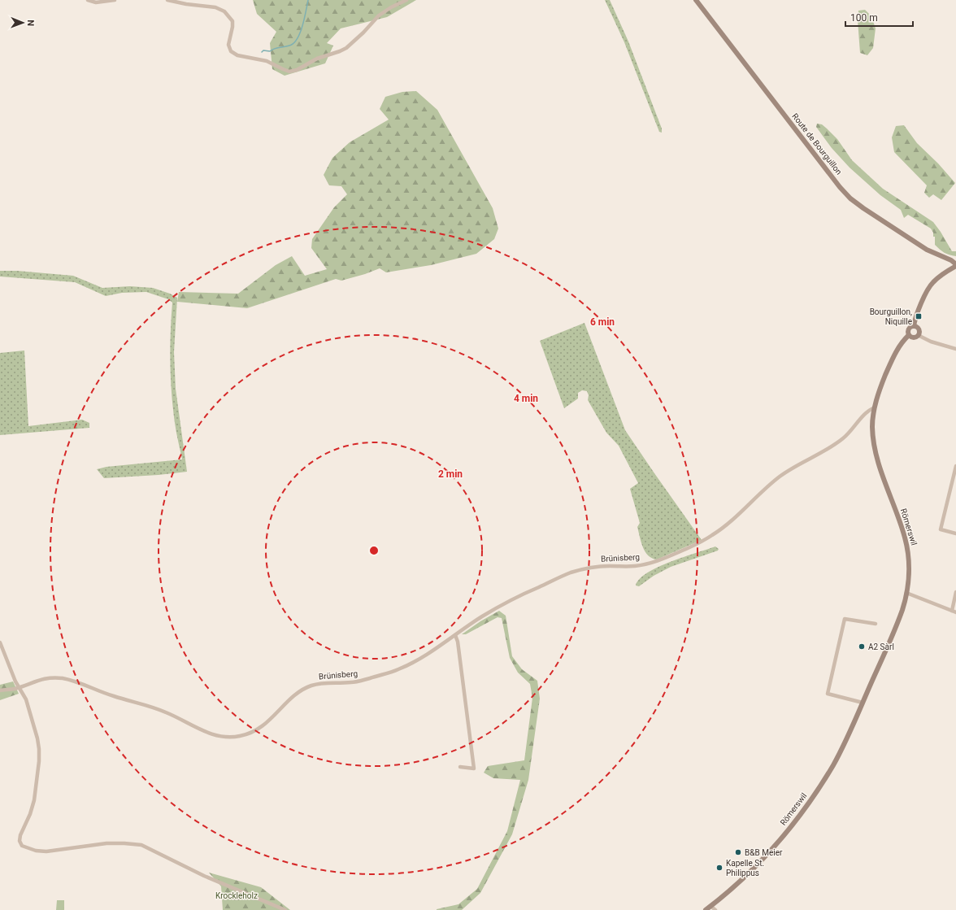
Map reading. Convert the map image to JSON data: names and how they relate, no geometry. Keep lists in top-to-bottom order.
{
  "streets": {
    "main road": ["Route de Bourguillon", "Römerswil"],
    "street": ["Brünisberg"]
  },
  "crossings": [
    ["Römerswil", "Brünisberg"]
  ],
  "parks": ["Krockleholz"],
  "places": {
    "transit": ["Bourguillon, Niquille"],
    "other": ["A2 Sàrl", "B&B Meier", "Kapelle St. Philippus"]
  },
  "scale_bar": "100 m",
  "north": "right",
  "rings": ["6 min", "4 min", "2 min"]
}
